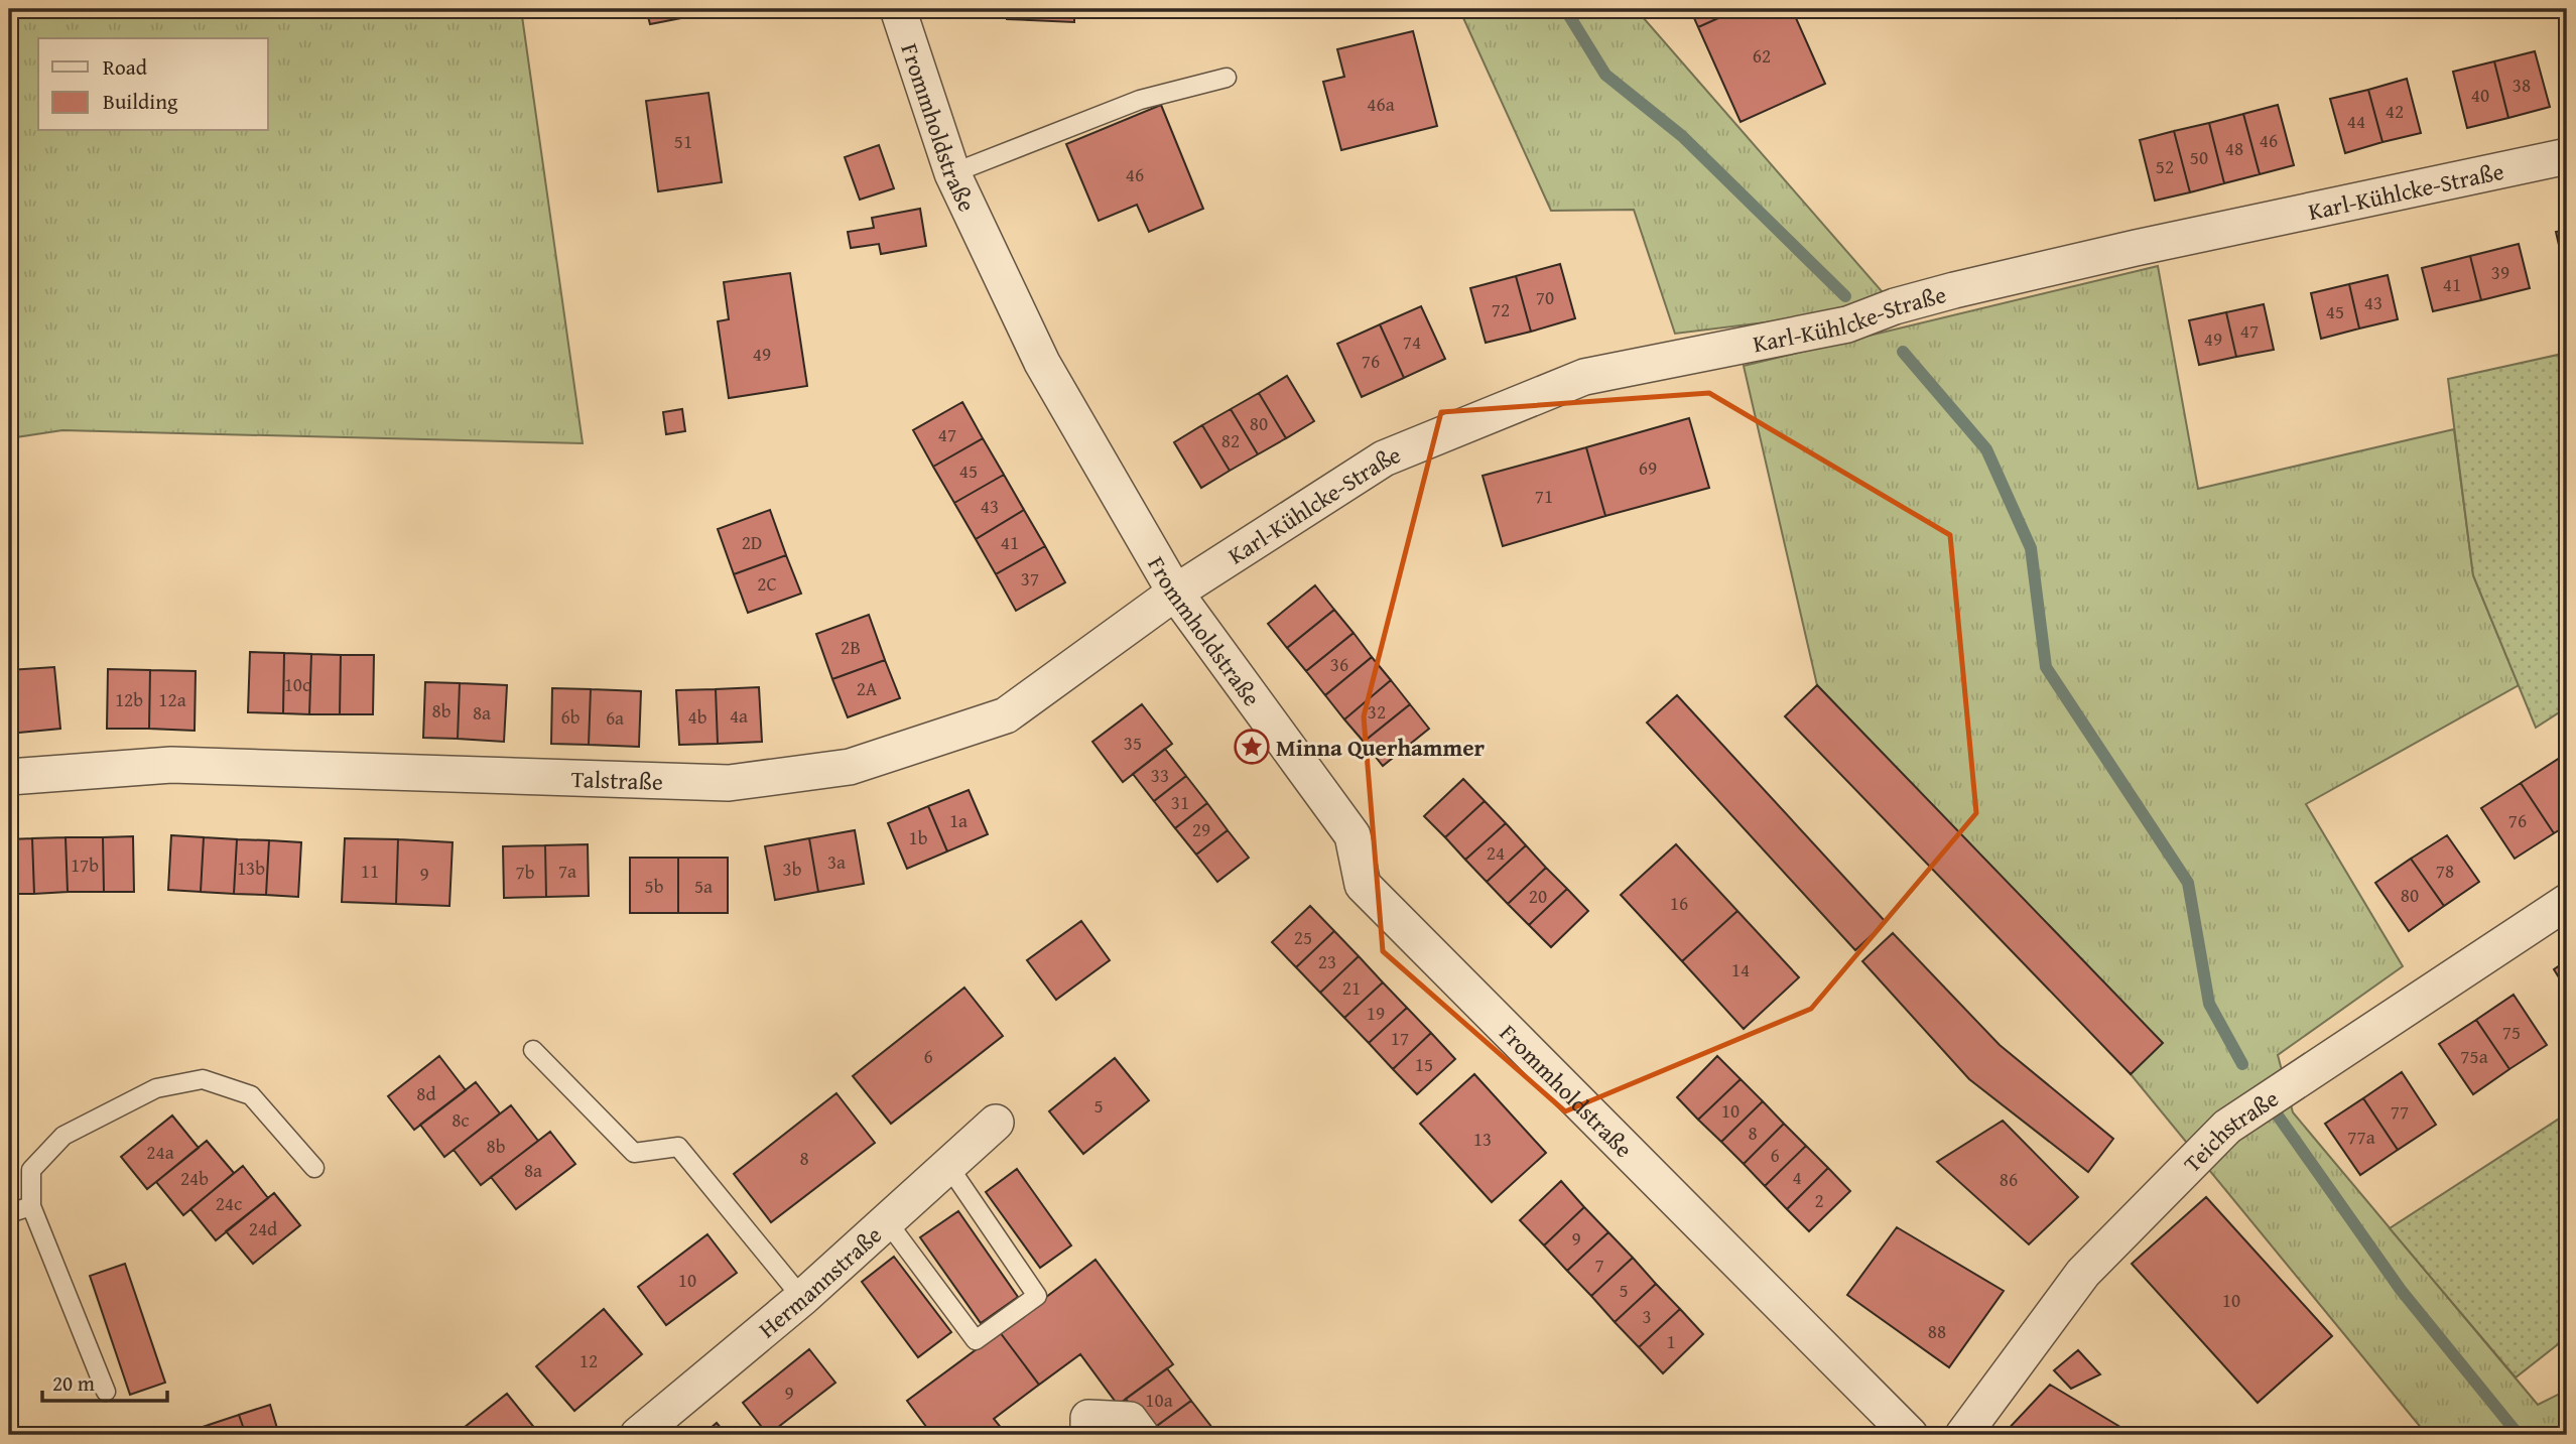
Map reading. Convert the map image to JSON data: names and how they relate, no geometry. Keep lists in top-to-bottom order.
{
  "streets": {
    "street": [
      "Frommholdstraße",
      "Karl-Kühlcke-Straße",
      "Talstraße",
      "Teichstraße",
      "Hermannstraße"
    ]
  },
  "crossings": [
    ["Frommholdstraße", "Karl-Kühlcke-Straße"],
    ["Frommholdstraße", "Talstraße"],
    ["Karl-Kühlcke-Straße", "Talstraße"]
  ],
  "places": {
    "place": ["Minna Querhammer"]
  },
  "house_numbers": [
    "62",
    "38",
    "40",
    "46a",
    "42",
    "44",
    "46",
    "51",
    "48",
    "50",
    "52",
    "46",
    "39",
    "41",
    "70",
    "43",
    "72",
    "45",
    "47",
    "49",
    "74",
    "49",
    "76",
    "80",
    "47",
    "82",
    "69",
    "45",
    "71",
    "43",
    "2D",
    "41",
    "37",
    "2C",
    "2B",
    "36",
    "10c",
    "2A",
    "12b",
    "12a",
    "8b",
    "32",
    "8a",
    "4a",
    "6b",
    "4b",
    "6a",
    "35",
    "33",
    "31",
    "1a",
    "76",
    "29",
    "1b",
    "24",
    "3a",
    "17b",
    "13b",
    "3b",
    "11",
    "7a",
    "78",
    "7b",
    "9",
    "5b",
    "5a",
    "80",
    "20",
    "16",
    "25",
    "23",
    "14",
    "21",
    "19",
    "75",
    "17",
    "6",
    "75a",
    "15",
    "8d",
    "5",
    "10",
    "77",
    "8c",
    "8",
    "77a",
    "13",
    "8b",
    "24a",
    "6",
    "8",
    "8a",
    "4",
    "24b",
    "86",
    "2",
    "24c",
    "24d",
    "9",
    "7",
    "10",
    "5",
    "10",
    "3",
    "88",
    "1",
    "12",
    "9",
    "10a"
  ],
  "legend": ["Road", "Building"],
  "scale_bar": "20 m"
}
